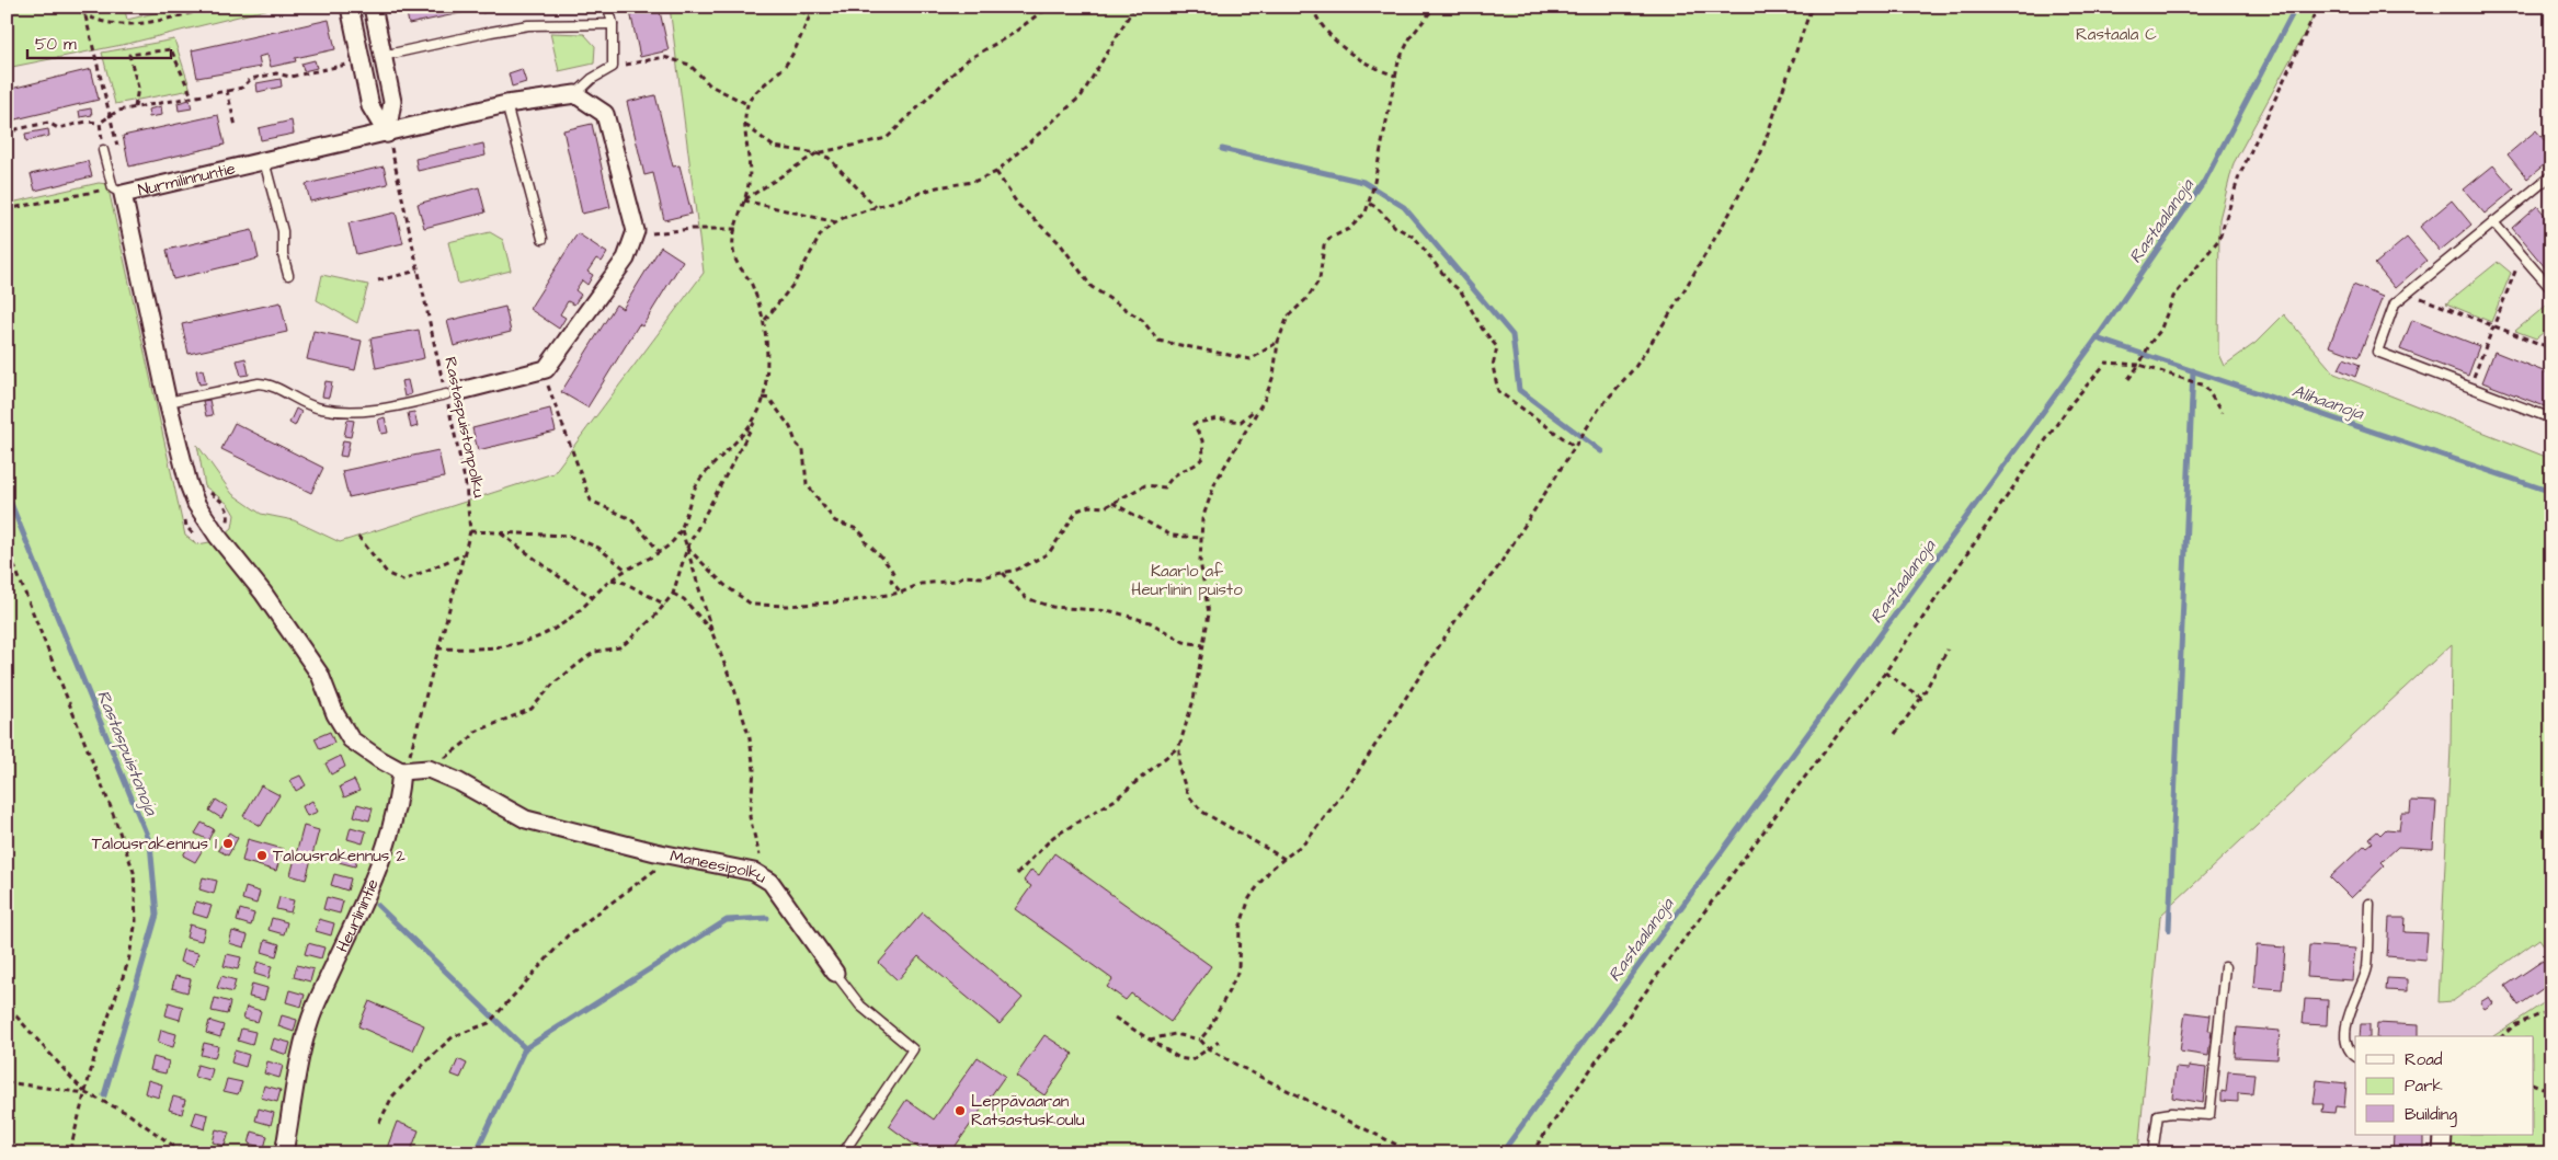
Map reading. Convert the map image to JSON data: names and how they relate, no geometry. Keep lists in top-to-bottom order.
{
  "streets": {
    "street": ["Nurmilinnuntie", "Maneesipolku", "Heurlinintie"],
    "path": ["Rastaspuistonpolku"]
  },
  "crossings": [
    ["Nurmilinnuntie", "Rastaspuistonpolku"],
    ["Nurmilinnuntie", "Maneesipolku"],
    ["Nurmilinnuntie", "Heurlinintie"],
    ["Rastaspuistonpolku", "Maneesipolku"],
    ["Rastaspuistonpolku", "Heurlinintie"],
    ["Maneesipolku", "Heurlinintie"]
  ],
  "water": ["Rastaalanoja", "Alihaanoja", "Rastaspuistonoja"],
  "parks": ["Rastaala C", "Kaarlo af Heurlinin puisto"],
  "places": ["Talousrakennus 1", "Talousrakennus 2", "Leppävaaran Ratsastuskoulu"],
  "legend": ["Road", "Park", "Building"],
  "scale_bar": "50 m"
}
